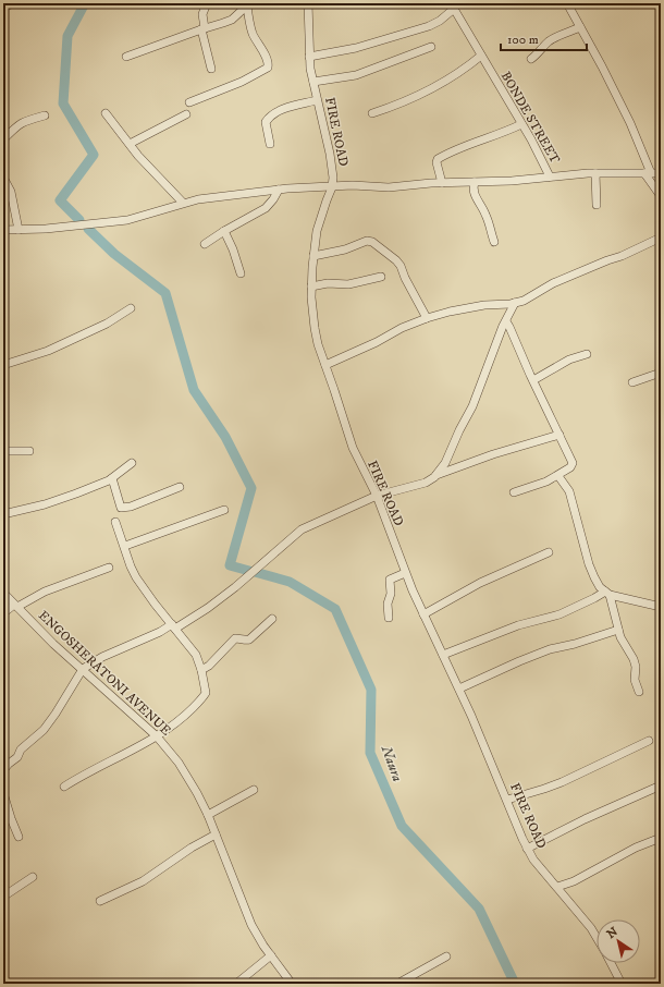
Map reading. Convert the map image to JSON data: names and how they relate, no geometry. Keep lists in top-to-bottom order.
{
  "streets": {
    "street": ["BONDE STREET", "FIRE ROAD", "ENGOSHERATONI AVENUE"]
  },
  "water": ["Naura"],
  "scale_bar": "100 m",
  "north": "top left"
}
